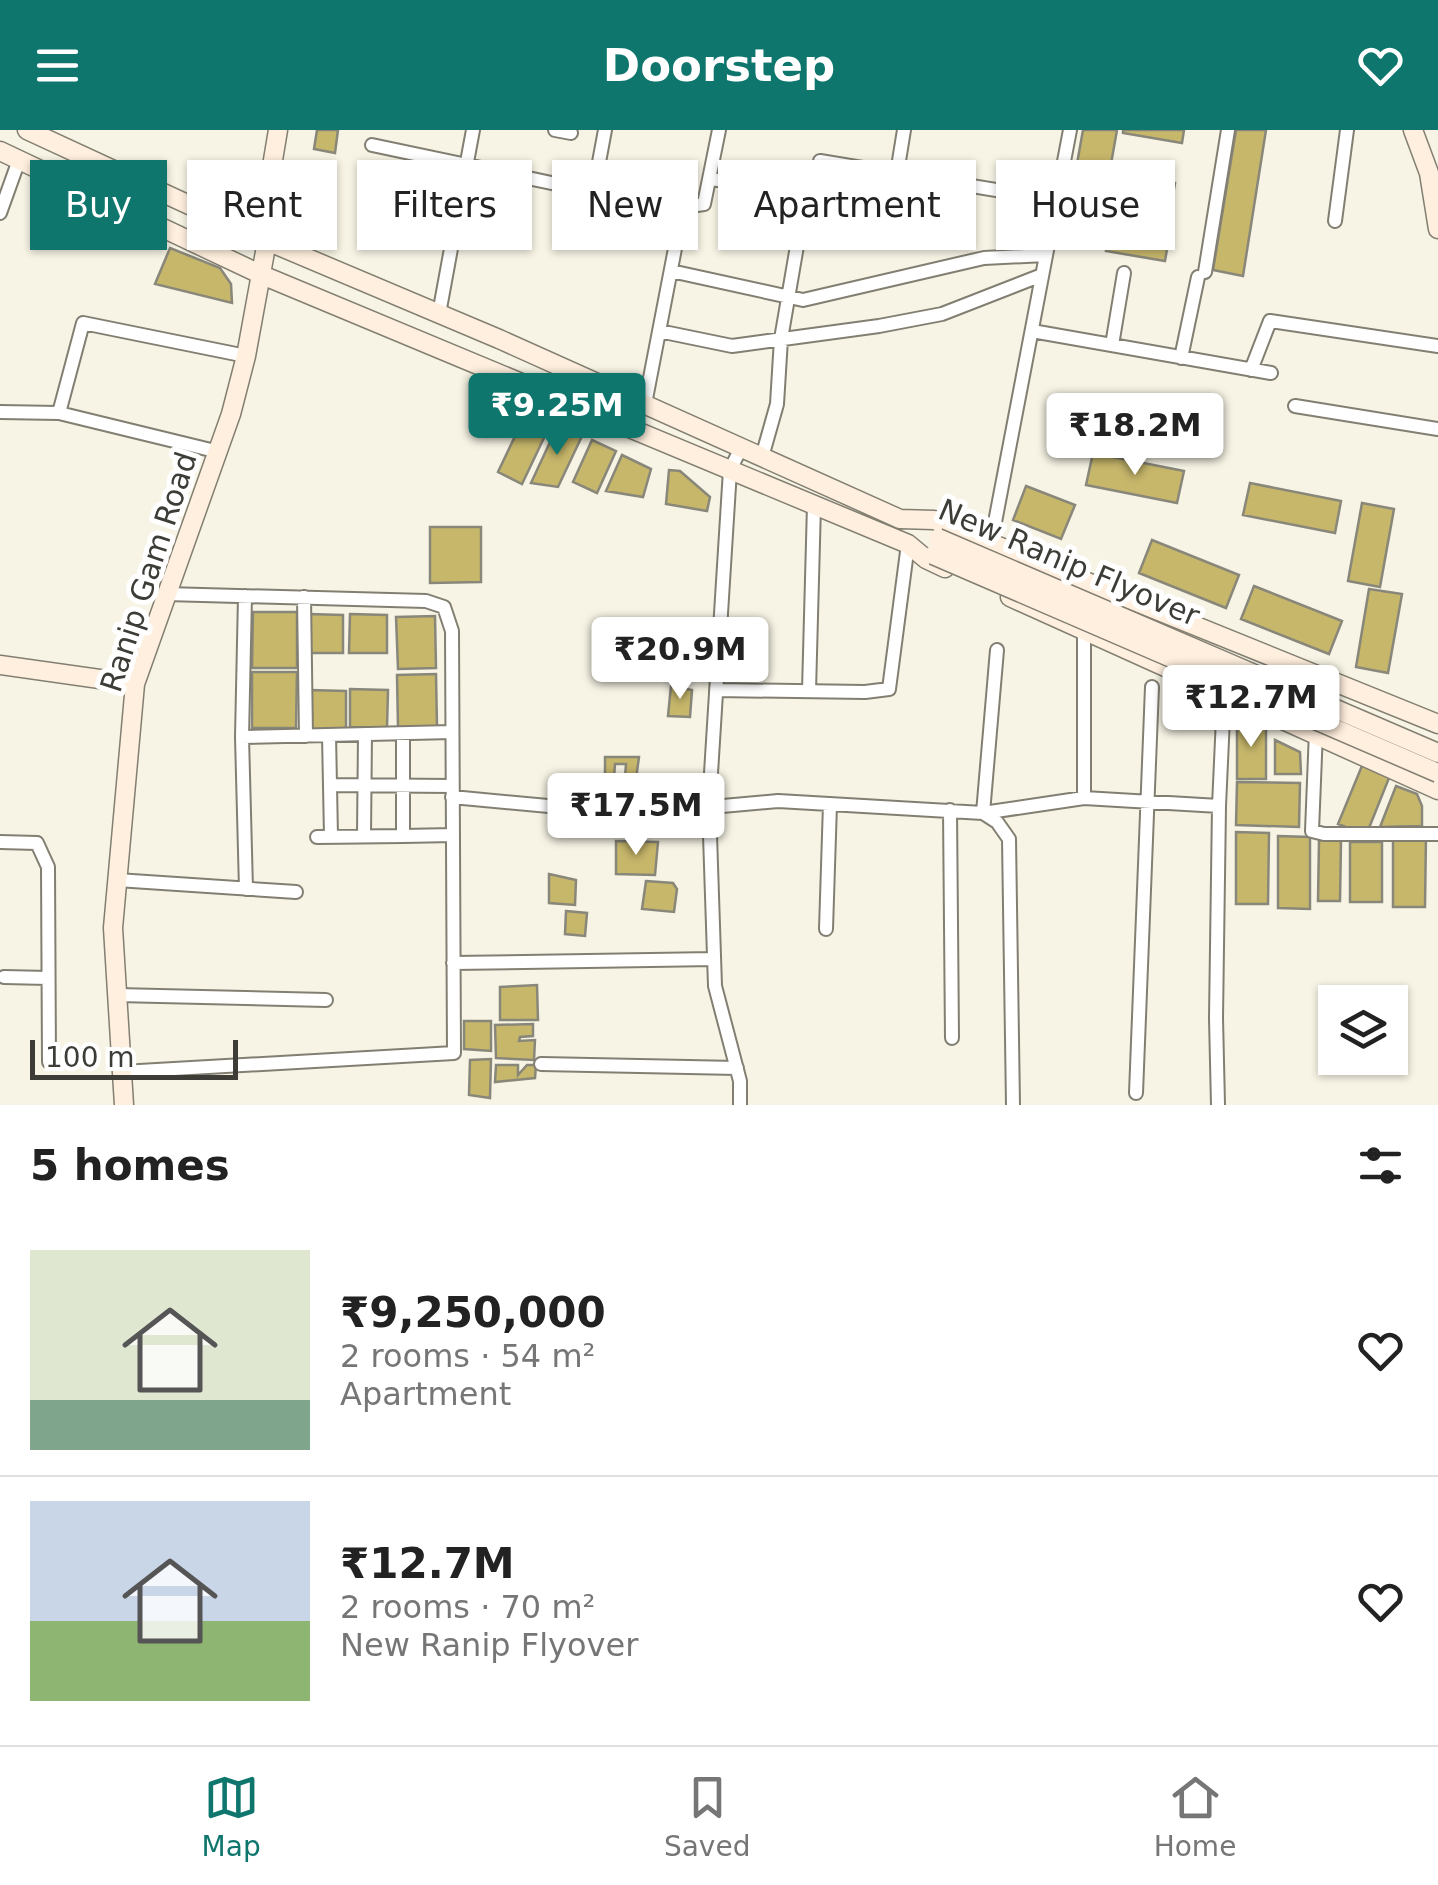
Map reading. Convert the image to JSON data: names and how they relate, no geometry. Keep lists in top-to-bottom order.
{
  "streets": {
    "main road": ["New Ranip Flyover", "Ranip Gam Road"]
  },
  "scale_bar": "100 m",
  "page": {
    "header": "Doorstep",
    "chip": [
      "Buy",
      "Rent",
      "Filters",
      "New",
      "Apartment",
      "House"
    ],
    "price": [
      "₹9.25M",
      "₹18.2M",
      "₹20.9M",
      "₹12.7M",
      "₹17.5M"
    ],
    "scale": "100 m",
    "heading": "5 homes",
    "list": [
      {
        "name": "₹9,250,000",
        "note": "2 rooms · 54 m² · Apartment"
      },
      {
        "name": "₹12.7M",
        "note": "2 rooms · 70 m² · New Ranip Flyover"
      }
    ],
    "tabs": ["Map", "Saved", "Home"]
  }
}
